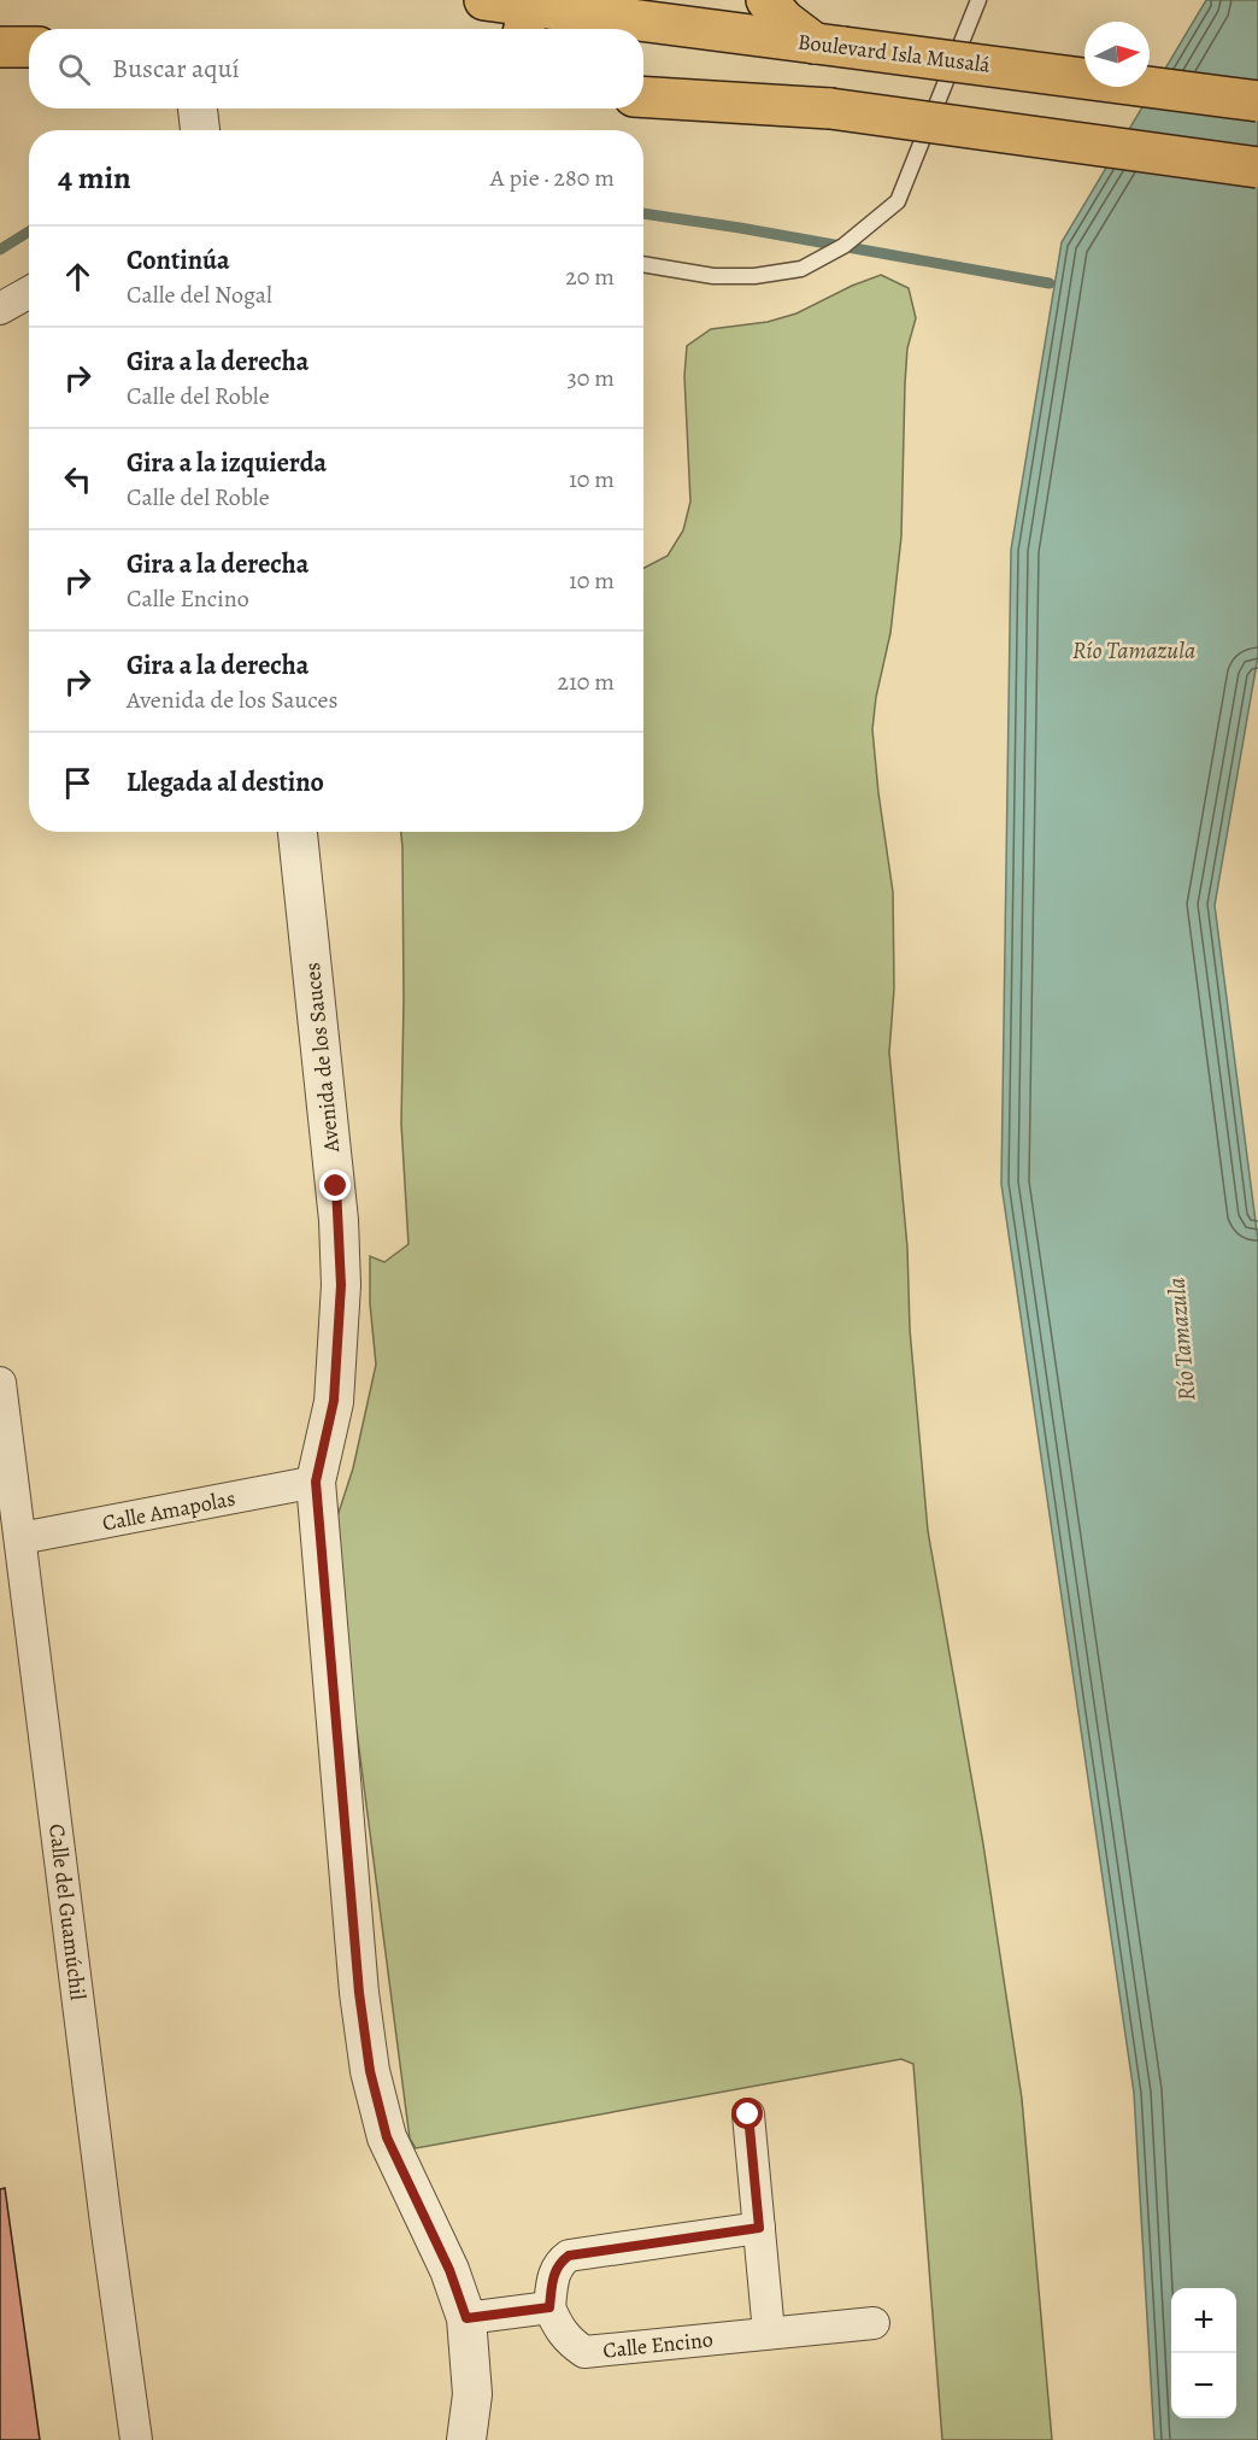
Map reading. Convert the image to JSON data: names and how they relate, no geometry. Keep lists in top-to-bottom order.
{
  "streets": {
    "main road": ["Boulevard Isla Musalá"],
    "street": [
      "Avenida de los Sauces",
      "Calle Amapolas",
      "Calle del Guamúchil",
      "Calle Encino"
    ]
  },
  "crossings": [
    ["Avenida de los Sauces", "Calle Amapolas"],
    ["Calle Amapolas", "Calle del Guamúchil"]
  ],
  "water": ["Río Tamazula"],
  "north": "right",
  "page": {
    "search": "Buscar aquí",
    "heading": ["4 min", "A pie · 280 m"],
    "list": [
      ["Continúa", "Calle del Nogal", "20 m"],
      ["Gira a la derecha", "Calle del Roble", "30 m"],
      ["Gira a la izquierda", "Calle del Roble", "10 m"],
      ["Gira a la derecha", "Calle Encino", "10 m"],
      ["Gira a la derecha", "Avenida de los Sauces", "210 m"],
      "Llegada al destino"
    ],
    "map_buttons": ["+", "−"]
  }
}
